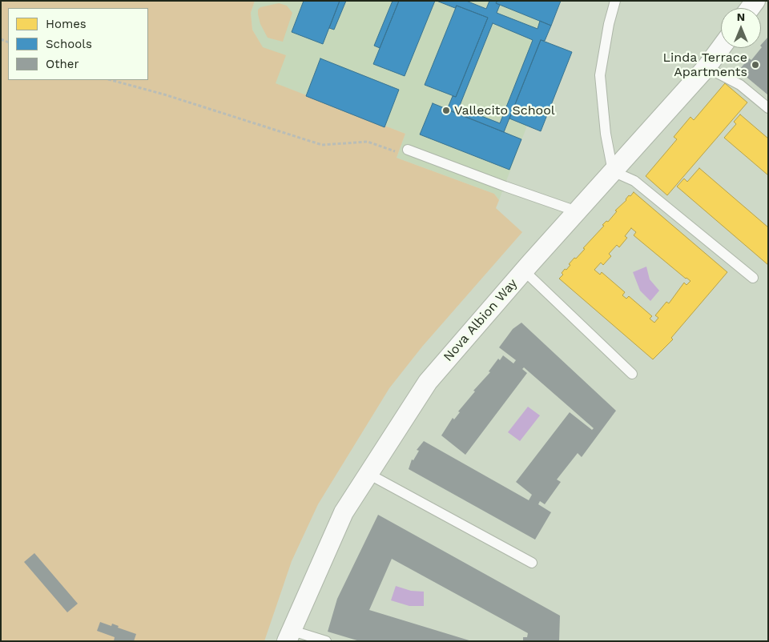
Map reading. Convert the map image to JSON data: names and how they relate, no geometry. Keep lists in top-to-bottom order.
{
  "streets": {
    "street": ["Nova Albion Way"]
  },
  "places": ["Linda Terrace Apartments", "Vallecito School"],
  "legend": ["Homes", "Schools", "Other"],
  "north": "top"
}
